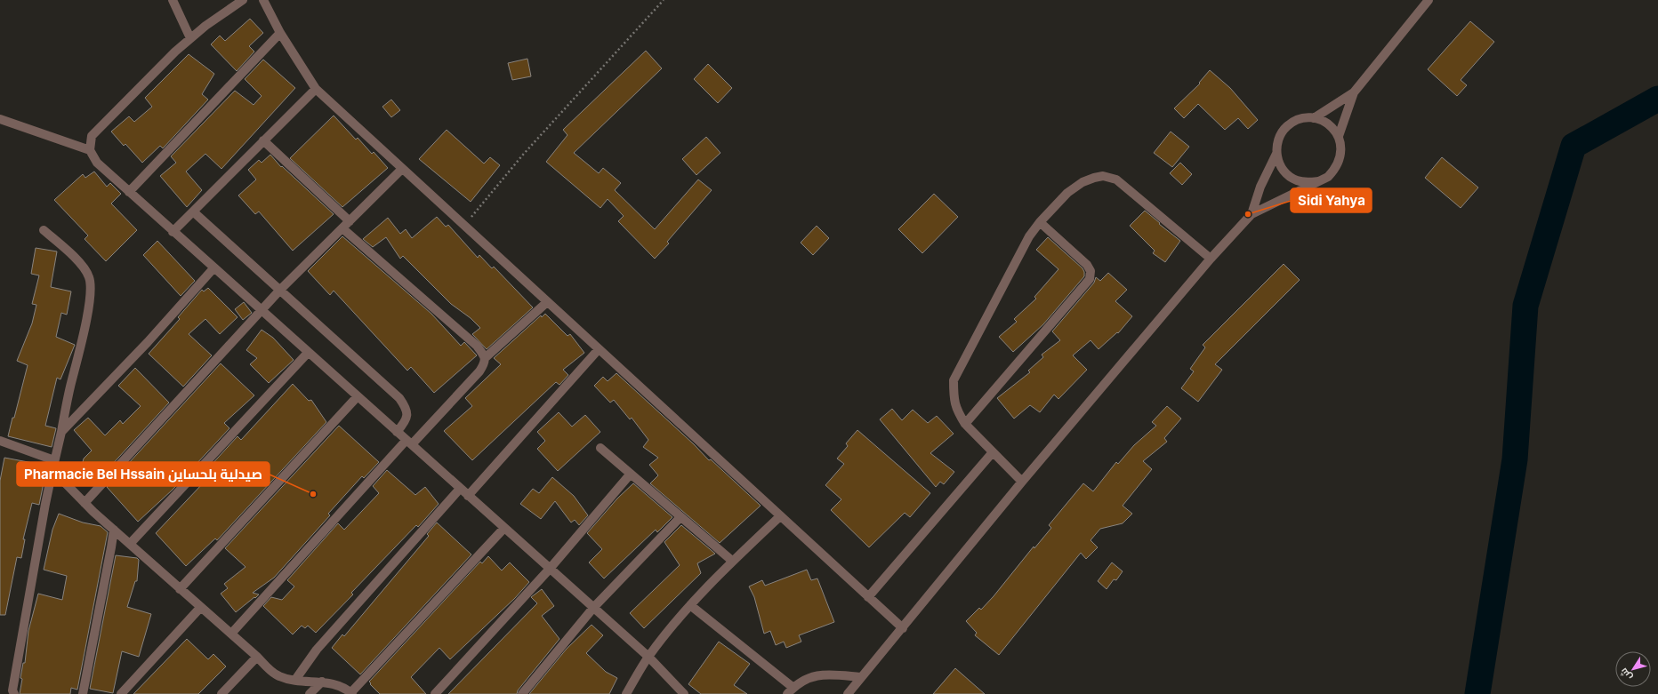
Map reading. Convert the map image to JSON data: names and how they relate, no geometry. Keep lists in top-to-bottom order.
{
  "places": ["Sidi Yahya", "Pharmacie Bel Hssain صيدلية بلحساين"],
  "north": "bottom left"
}
